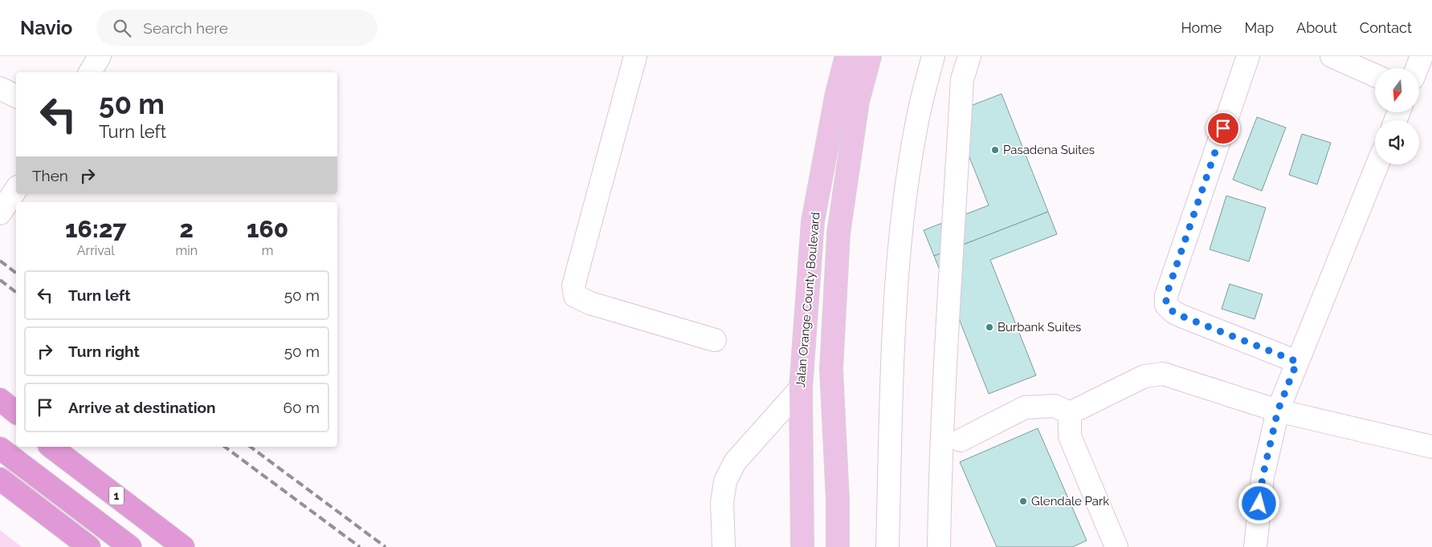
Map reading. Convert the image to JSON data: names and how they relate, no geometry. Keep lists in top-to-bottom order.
{
  "streets": {
    "highway": ["1"],
    "main road": ["Jalan Orange County Boulevard"]
  },
  "places": ["Pasadena Suites", "Burbank Suites", "Glendale Park"],
  "north": "bottom",
  "page": {
    "header": "Navio",
    "search": "Search here",
    "nav": [
      "Home",
      "Map",
      "About",
      "Contact"
    ],
    "turn": ["50 m", "Turn left"],
    "then": "Then",
    "eta": [
      "16:27",
      "Arrival",
      "2",
      "min",
      "160",
      "m"
    ],
    "list": [
      {
        "name": "Turn left",
        "value": "50 m"
      },
      {
        "name": "Turn right",
        "value": "50 m"
      },
      {
        "name": "Arrive at destination",
        "value": "60 m"
      }
    ]
  }
}
